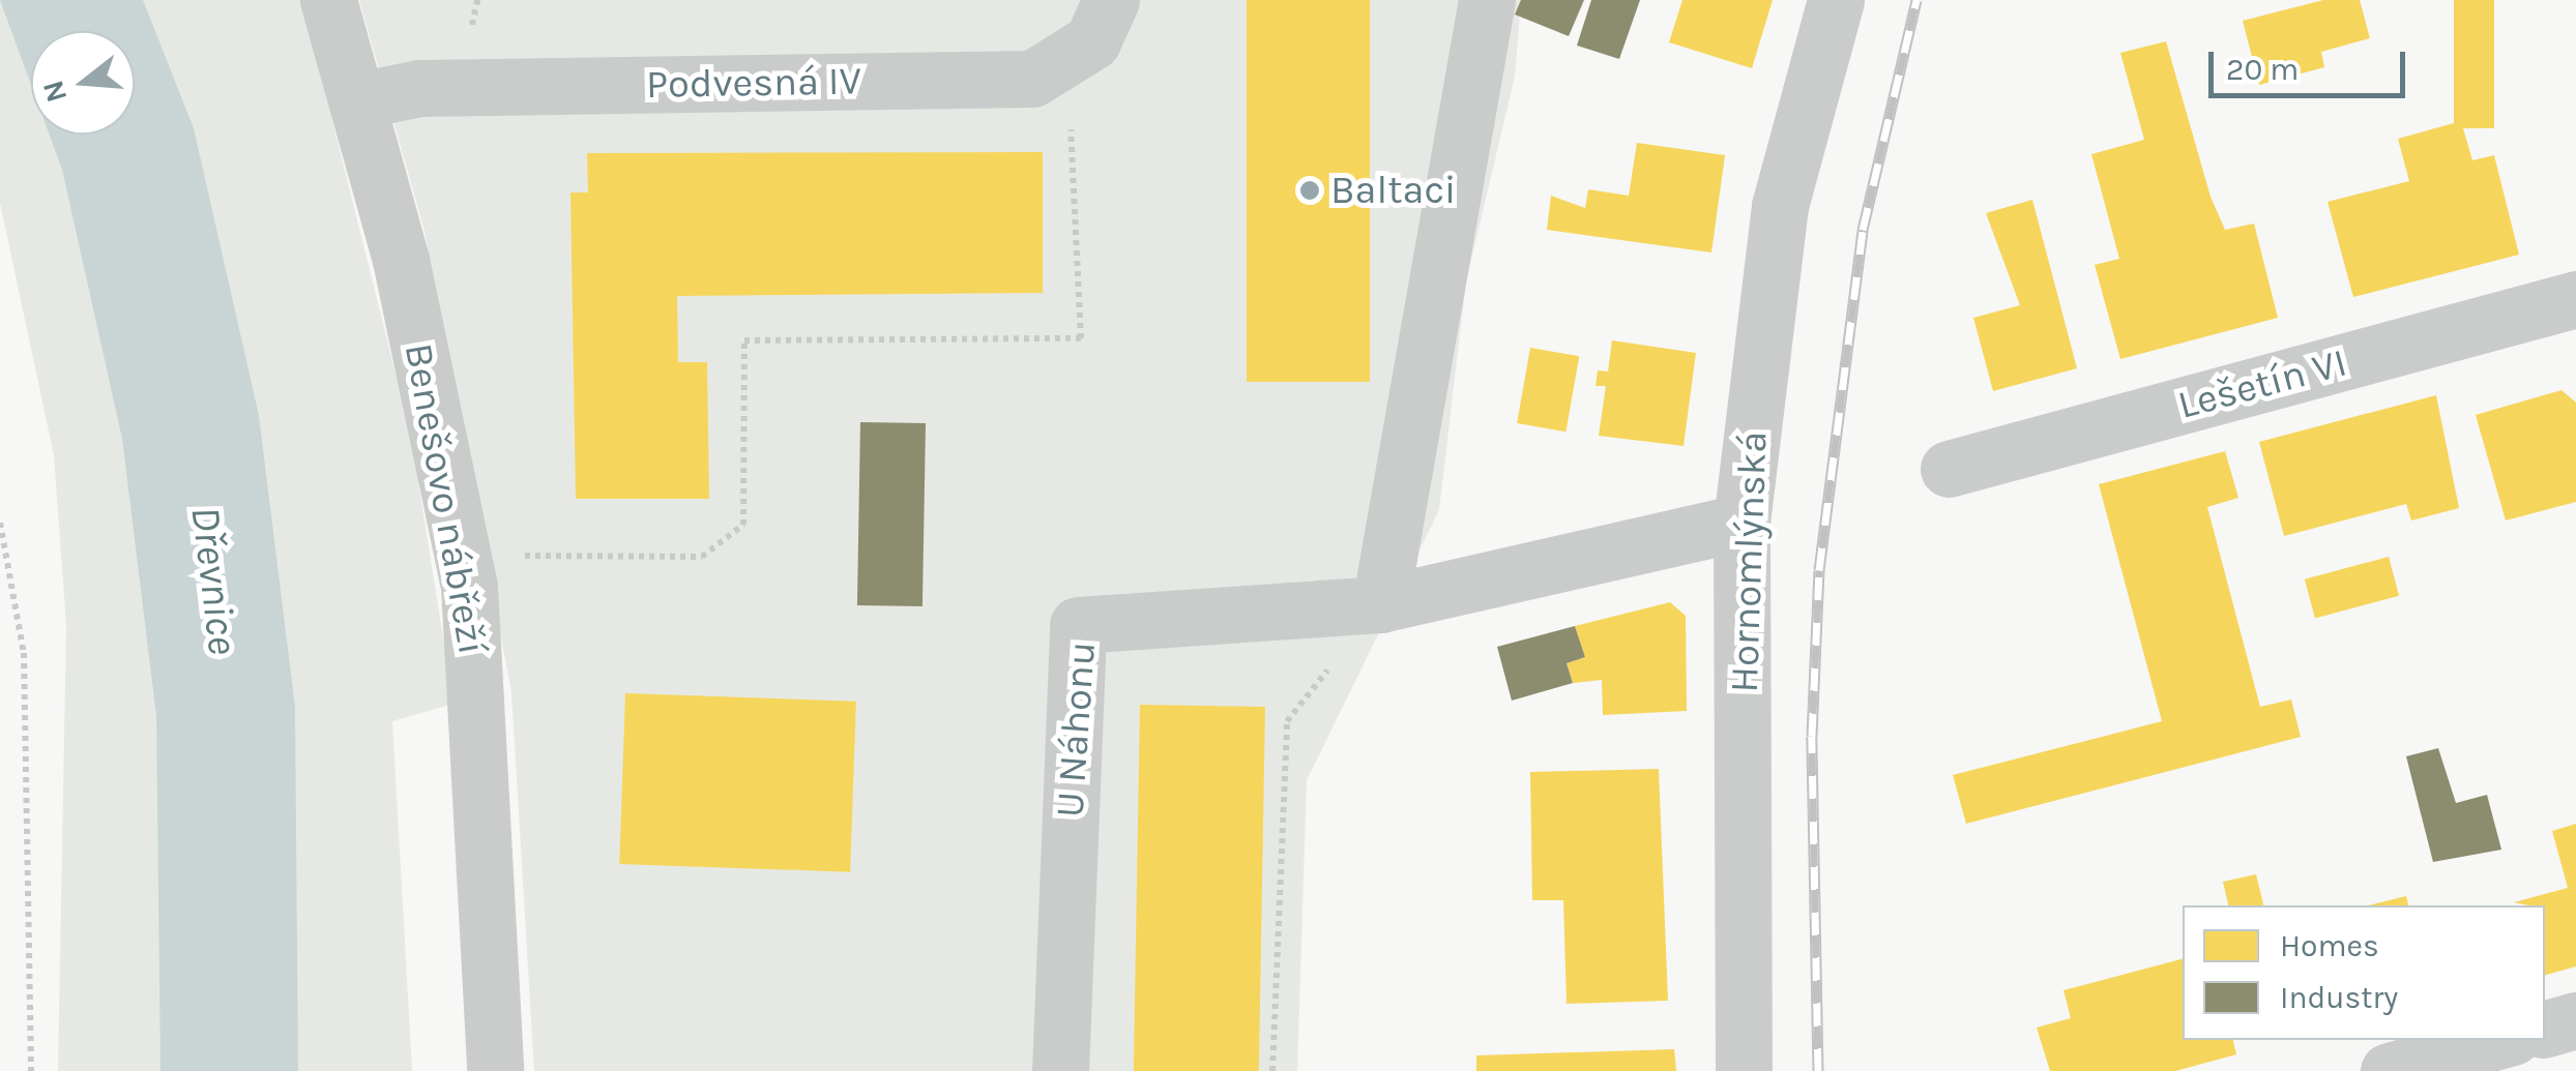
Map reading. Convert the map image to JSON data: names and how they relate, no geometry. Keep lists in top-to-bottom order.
{
  "streets": {
    "street": [
      "Podvesná IV",
      "Lešetín VI",
      "Benešovo nábřeží",
      "Hornomlýnská",
      "U Náhonu"
    ]
  },
  "crossings": [
    ["Podvesná IV", "Benešovo nábřeží"],
    ["Hornomlýnská", "U Náhonu"]
  ],
  "water": ["Dřevnice"],
  "places": ["Baltaci"],
  "legend": ["Homes", "Industry"],
  "scale_bar": "20 m",
  "north": "left"
}
